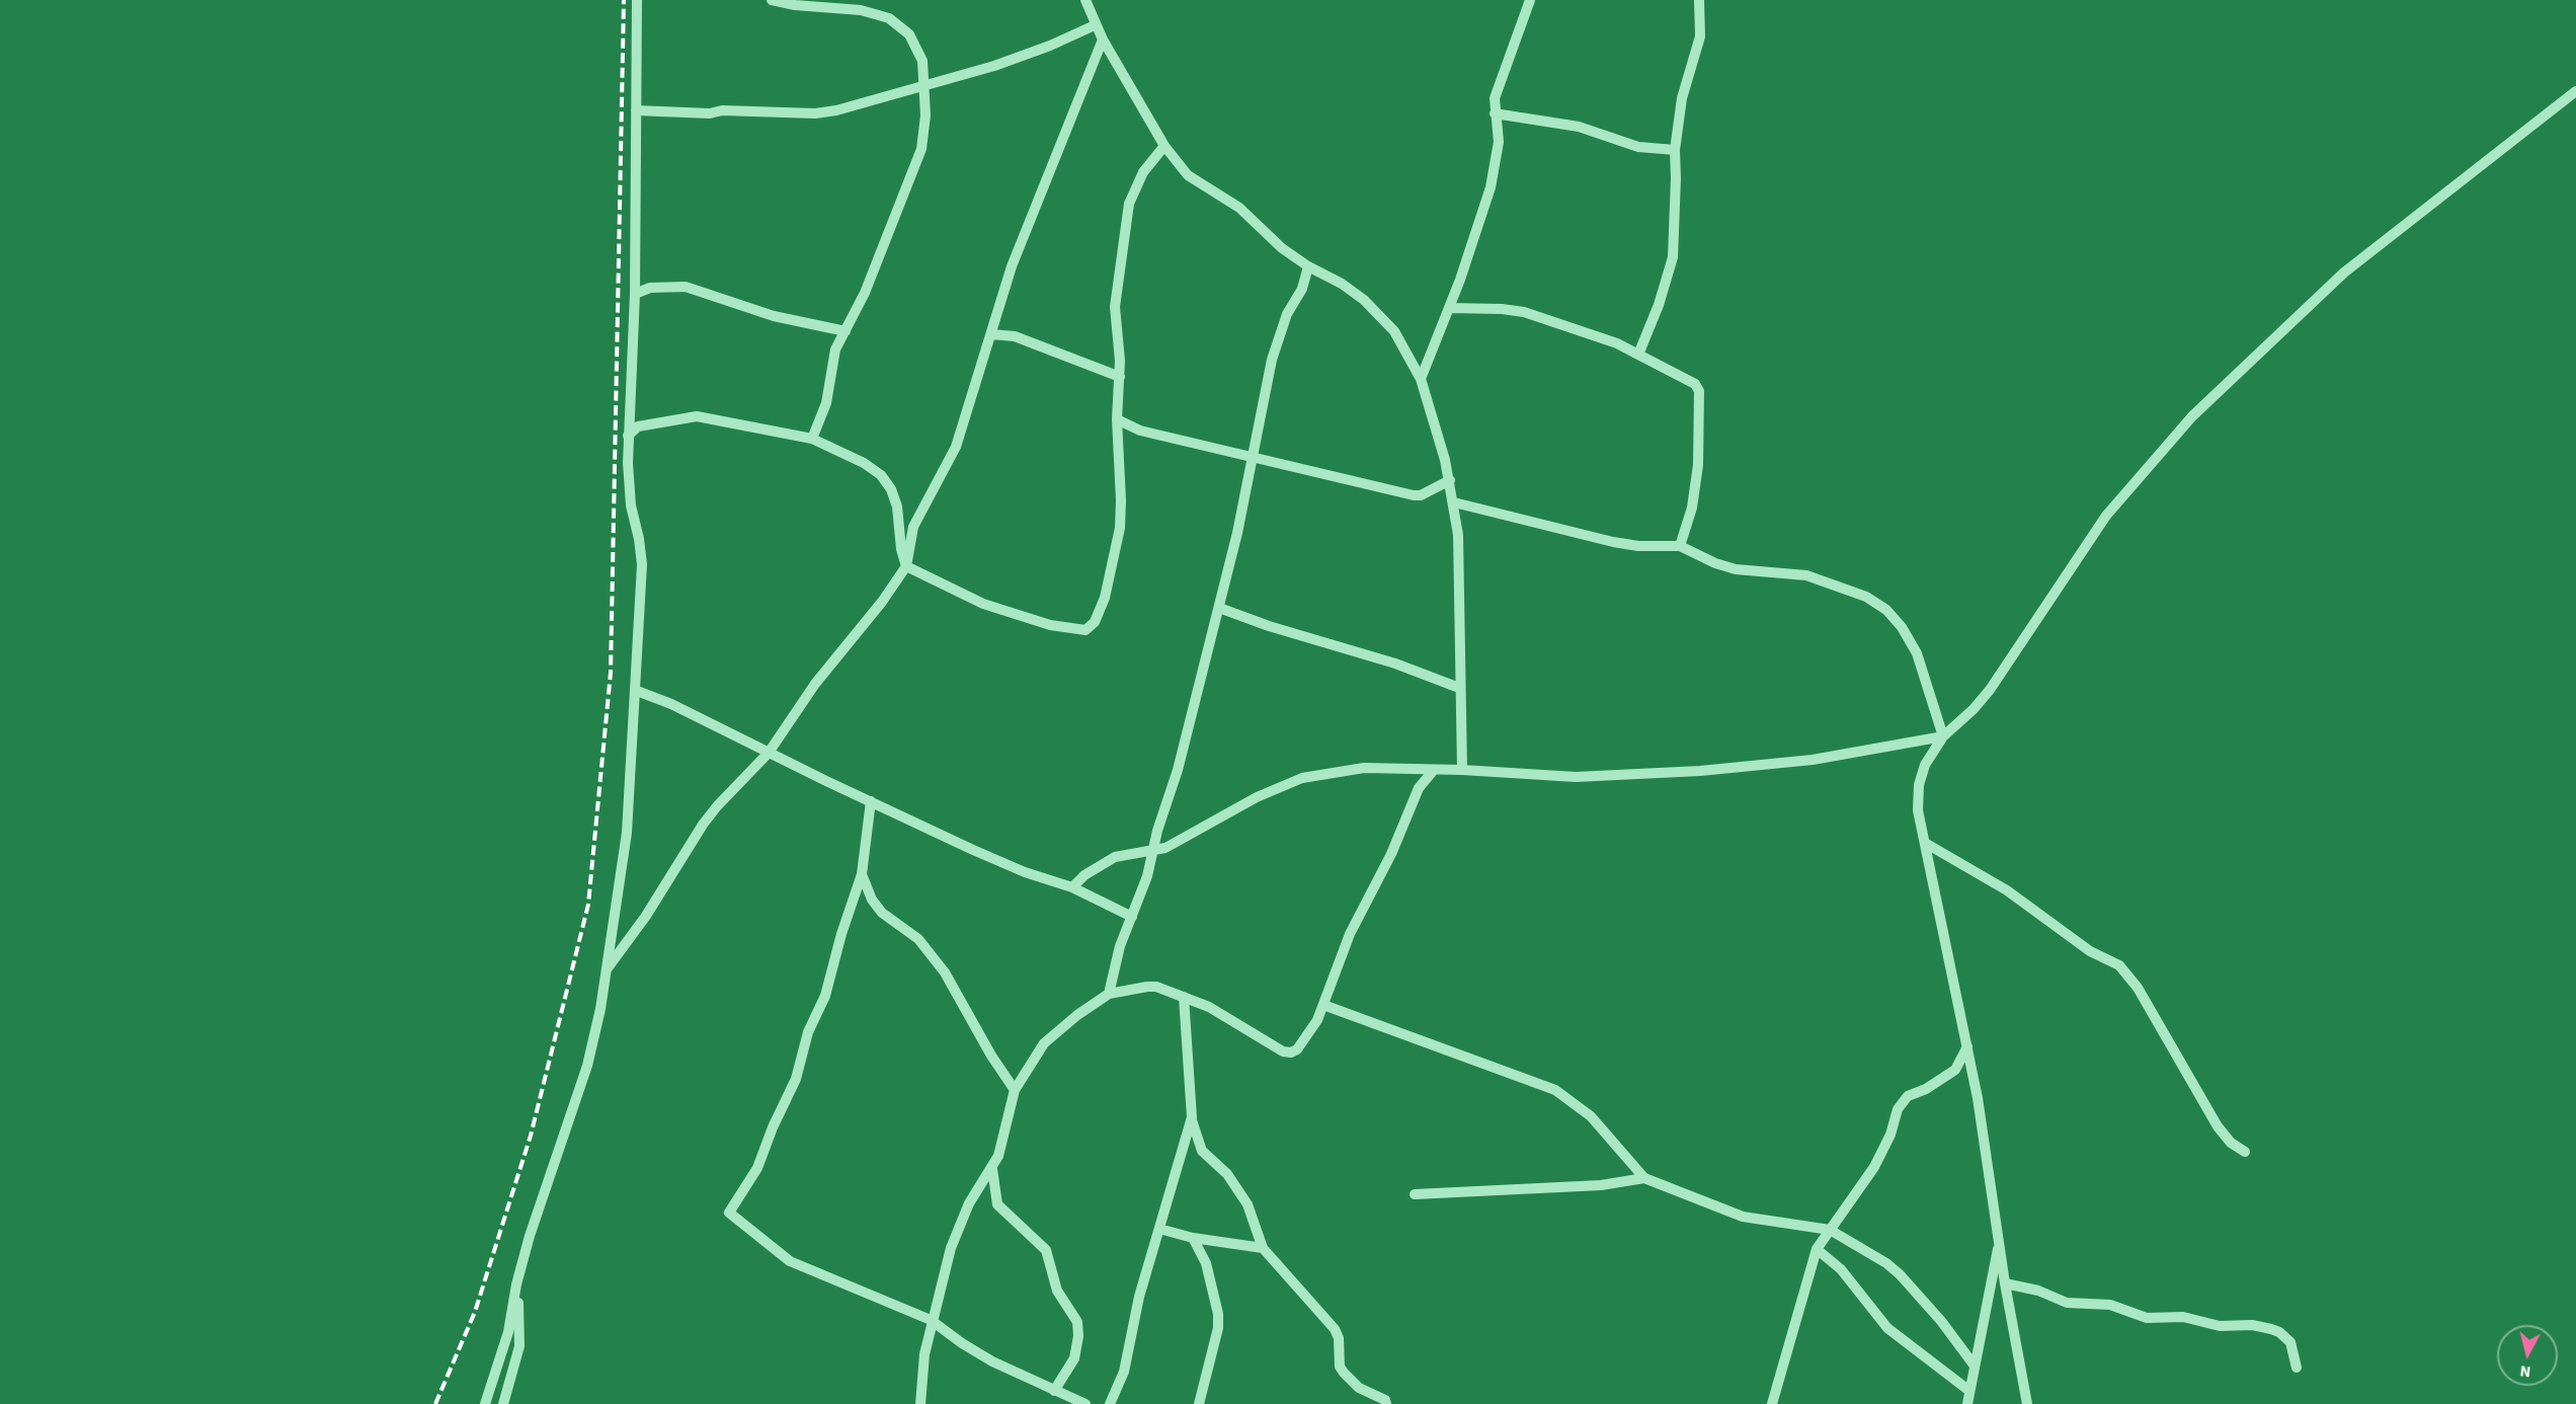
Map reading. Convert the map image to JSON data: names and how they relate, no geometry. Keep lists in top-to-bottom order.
{
  "north": "bottom"
}
